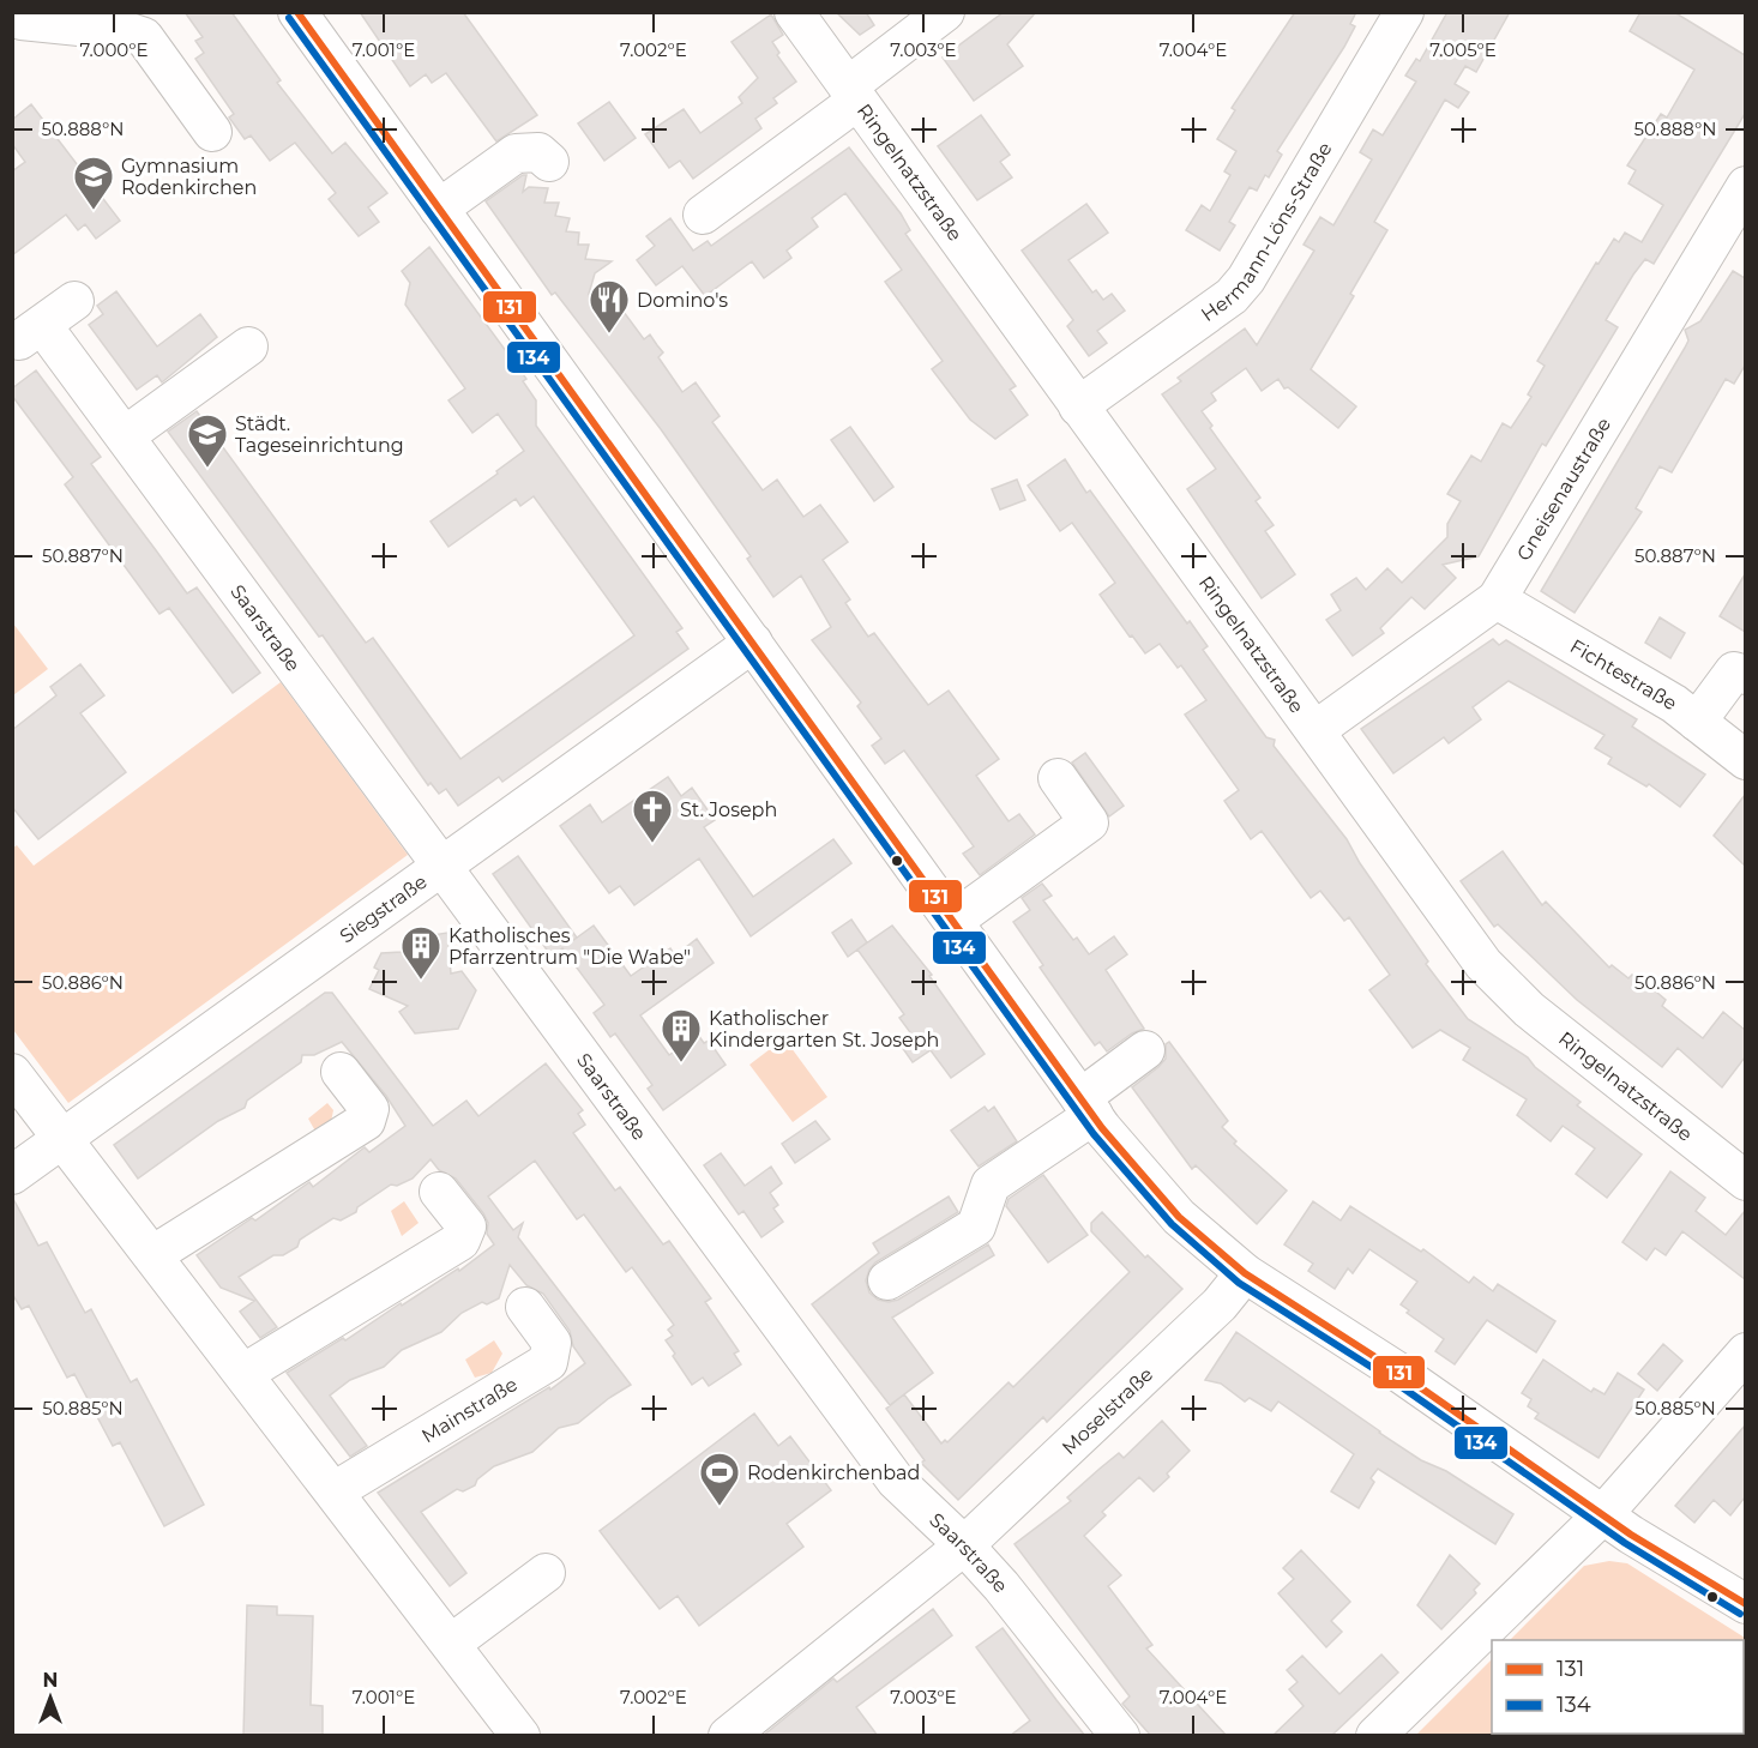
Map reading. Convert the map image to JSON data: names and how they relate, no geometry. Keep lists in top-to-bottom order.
{
  "streets": {
    "street": [
      "Ringelnatzstraße",
      "Hermann-Löns-Straße",
      "Gneisenaustraße",
      "Saarstraße",
      "Fichtestraße",
      "Siegstraße",
      "Mainstraße",
      "Moselstraße"
    ]
  },
  "crossings": [
    ["Ringelnatzstraße", "Hermann-Löns-Straße"],
    ["Ringelnatzstraße", "Gneisenaustraße"],
    ["Gneisenaustraße", "Fichtestraße"],
    ["Saarstraße", "Siegstraße"],
    ["Saarstraße", "Moselstraße"]
  ],
  "places": {
    "school or university": ["Gymnasium Rodenkirchen", "Städt. Tageseinrichtung"],
    "restaurant": ["Domino's"],
    "church": ["St. Joseph"],
    "building": ["Katholisches Pfarrzentrum \"Die Wabe\"", "Katholischer Kindergarten St. Joseph"],
    "sports": ["Rodenkirchenbad"]
  },
  "lines": ["transit line 131", "transit line 134"],
  "legend": ["131", "134"],
  "north": "top",
  "coordinates": [
    "7.000°E",
    "7.001°E",
    "7.002°E",
    "7.003°E",
    "7.004°E",
    "7.005°E",
    "50.888°N",
    "50.887°N",
    "50.886°N",
    "50.885°N"
  ]
}
